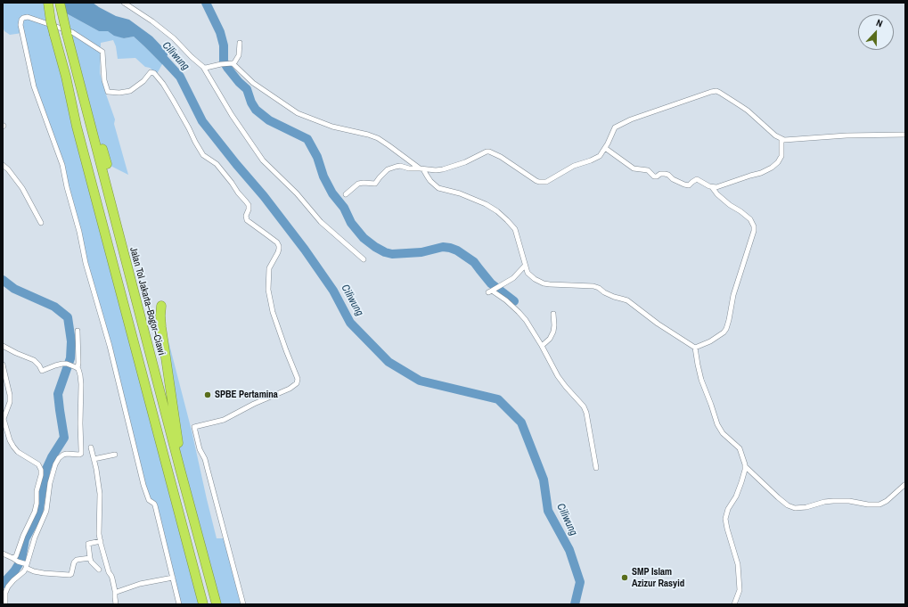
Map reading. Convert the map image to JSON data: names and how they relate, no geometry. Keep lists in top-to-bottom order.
{
  "streets": {
    "highway": ["Jalan Tol Jakarta–Bogor–Ciawi"]
  },
  "water": ["Ciliwung"],
  "places": ["SPBE Pertamina", "SMP Islam Azizur Rasyid"],
  "north": "top"
}
